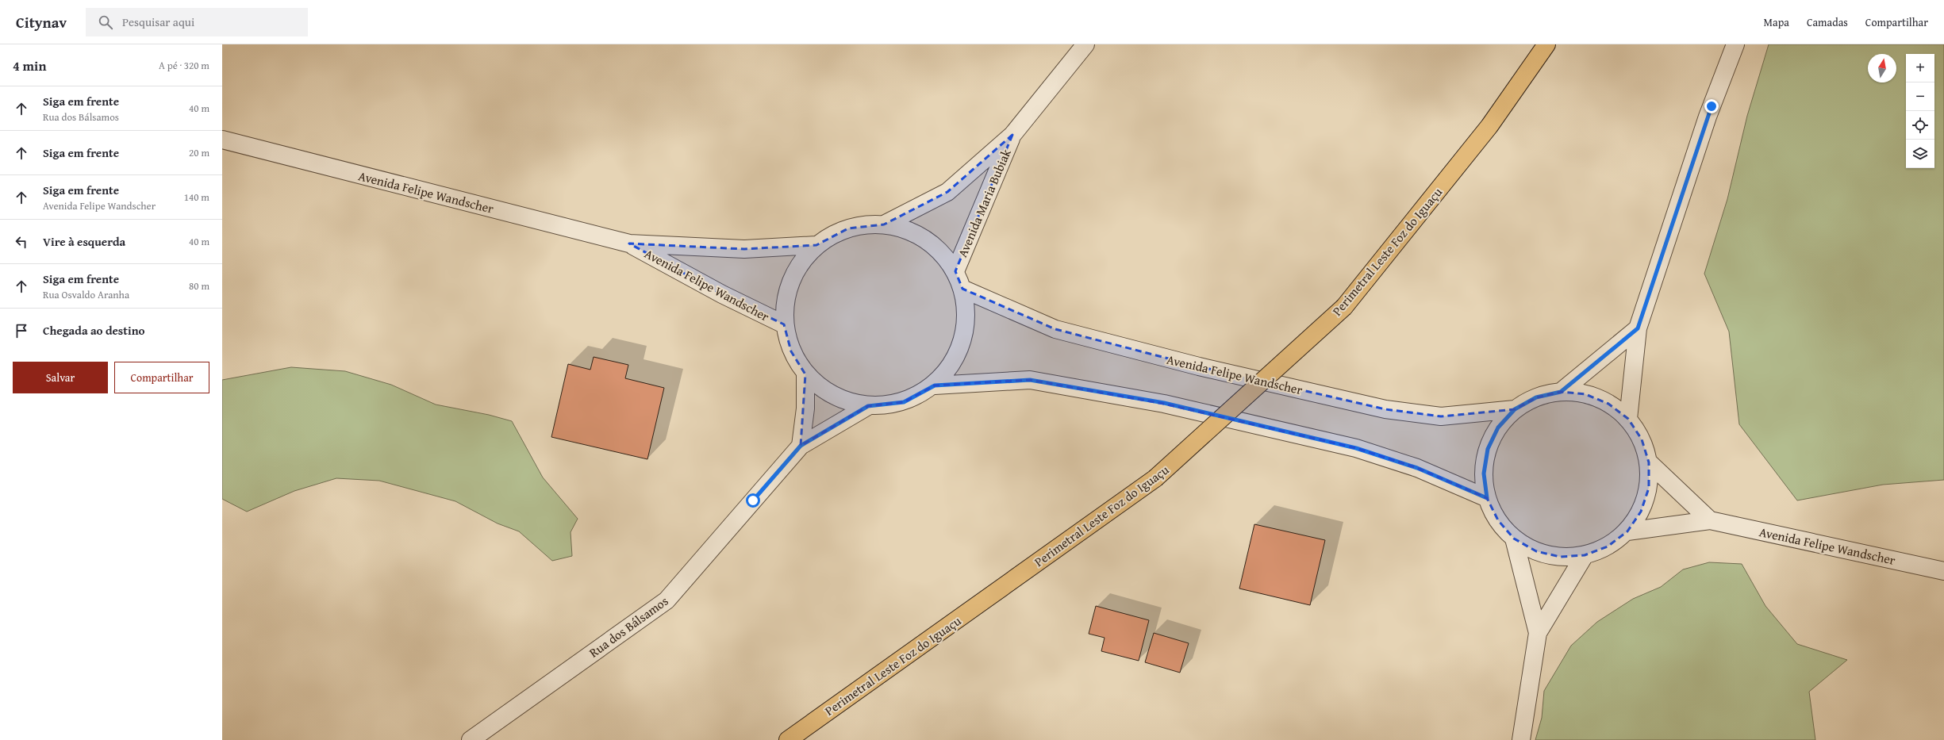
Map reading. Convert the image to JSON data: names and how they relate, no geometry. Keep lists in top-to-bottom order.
{
  "streets": {
    "highway": ["Perimetral Leste Foz do Iguaçu"],
    "street": ["Avenida Felipe Wandscher", "Avenida Maria Bubiak", "Rua dos Bálsamos"]
  },
  "north": "top",
  "page": {
    "header": "Citynav",
    "search": "Pesquisar aqui",
    "nav": ["Mapa", "Camadas", "Compartilhar"],
    "heading": ["4 min", "A pé · 320 m"],
    "map_buttons": ["+", "−"],
    "list": [
      ["Siga em frente", "Rua dos Bálsamos", "40 m"],
      ["Siga em frente", "20 m"],
      ["Siga em frente", "Avenida Felipe Wandscher", "140 m"],
      ["Vire à esquerda", "40 m"],
      ["Siga em frente", "Rua Osvaldo Aranha", "80 m"],
      "Chegada ao destino"
    ],
    "buttons": ["Salvar", "Compartilhar"]
  }
}
